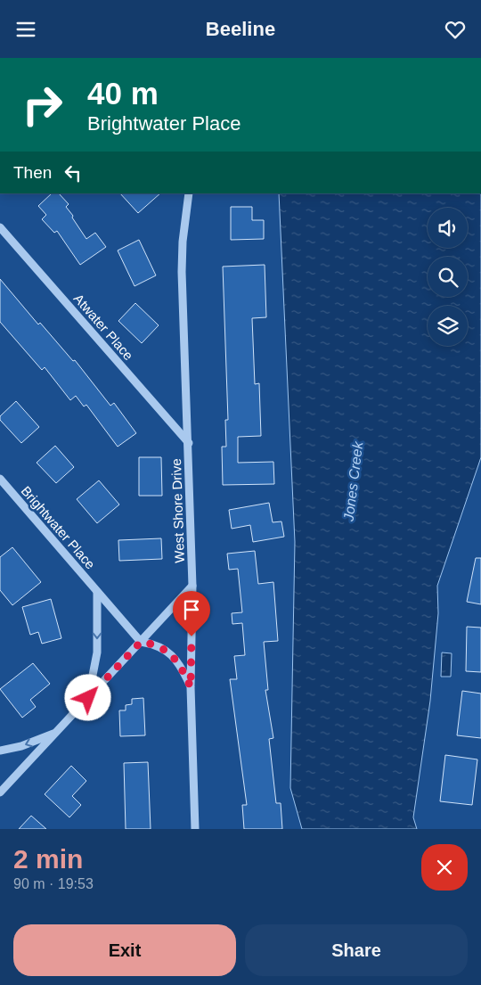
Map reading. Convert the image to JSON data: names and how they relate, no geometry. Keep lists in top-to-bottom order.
{
  "streets": {
    "street": ["Atwater Place", "West Shore Drive", "Brightwater Place"]
  },
  "crossings": [
    ["Atwater Place", "West Shore Drive"]
  ],
  "water": ["Jones Creek"],
  "page": {
    "header": "Beeline",
    "turn": ["40 m", "Brightwater Place"],
    "then": "Then",
    "heading": ["2 min", "90 m · 19:53"],
    "buttons": ["Exit", "Share"]
  }
}
